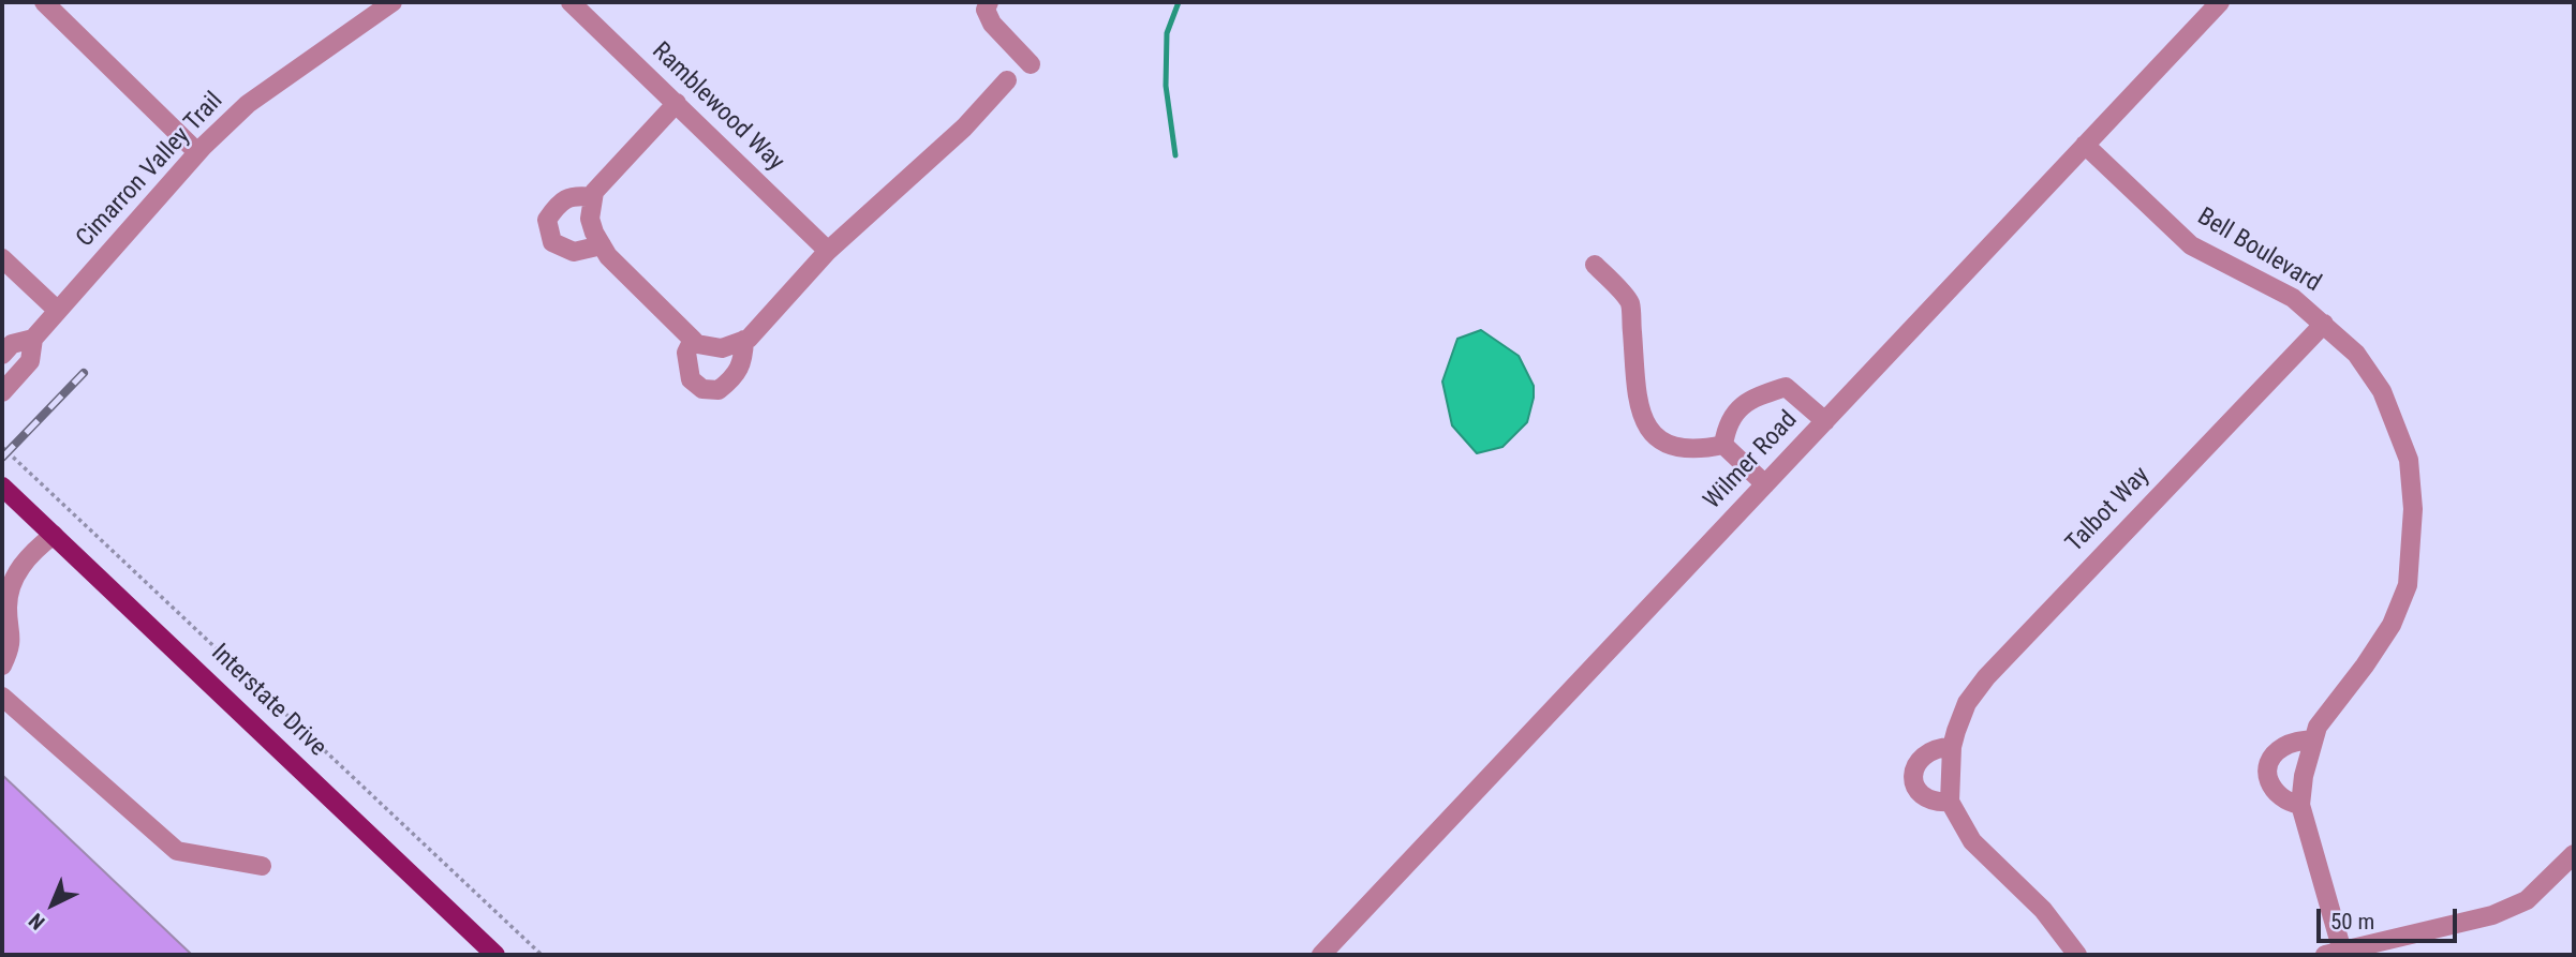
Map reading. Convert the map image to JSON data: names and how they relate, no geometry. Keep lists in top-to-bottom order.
{
  "streets": {
    "main road": ["Interstate Drive"],
    "street": [
      "Ramblewood Way",
      "Cimarron Valley Trail",
      "Bell Boulevard",
      "Wilmer Road",
      "Talbot Way"
    ]
  },
  "crossings": [
    ["Bell Boulevard", "Wilmer Road"],
    ["Bell Boulevard", "Talbot Way"]
  ],
  "scale_bar": "50 m",
  "north": "bottom left"
}
